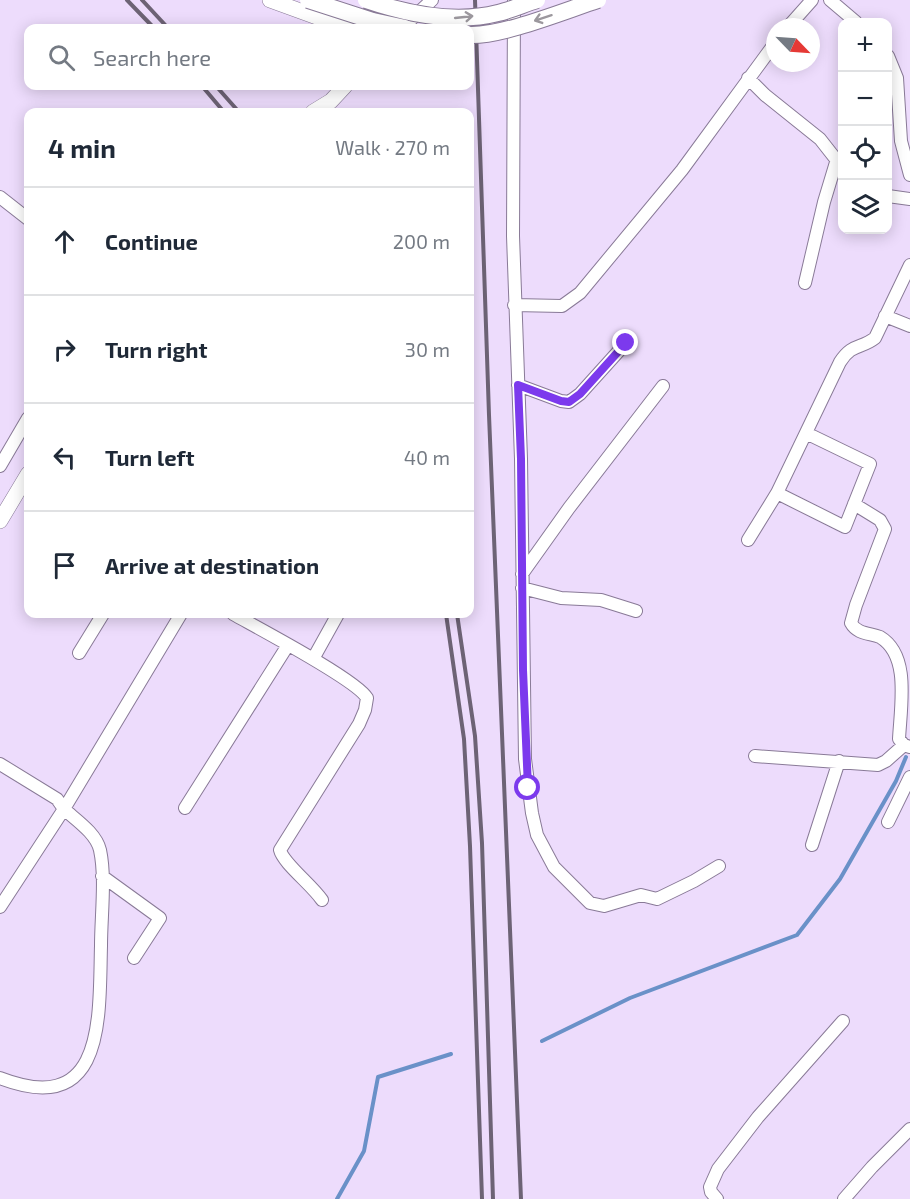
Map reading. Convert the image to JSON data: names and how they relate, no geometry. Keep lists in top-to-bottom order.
{
  "north": "bottom right",
  "page": {
    "map_buttons": ["+", "−"],
    "search": "Search here",
    "heading": ["4 min", "Walk · 270 m"],
    "list": [
      ["Continue", "200 m"],
      ["Turn right", "30 m"],
      ["Turn left", "40 m"],
      "Arrive at destination"
    ]
  }
}
